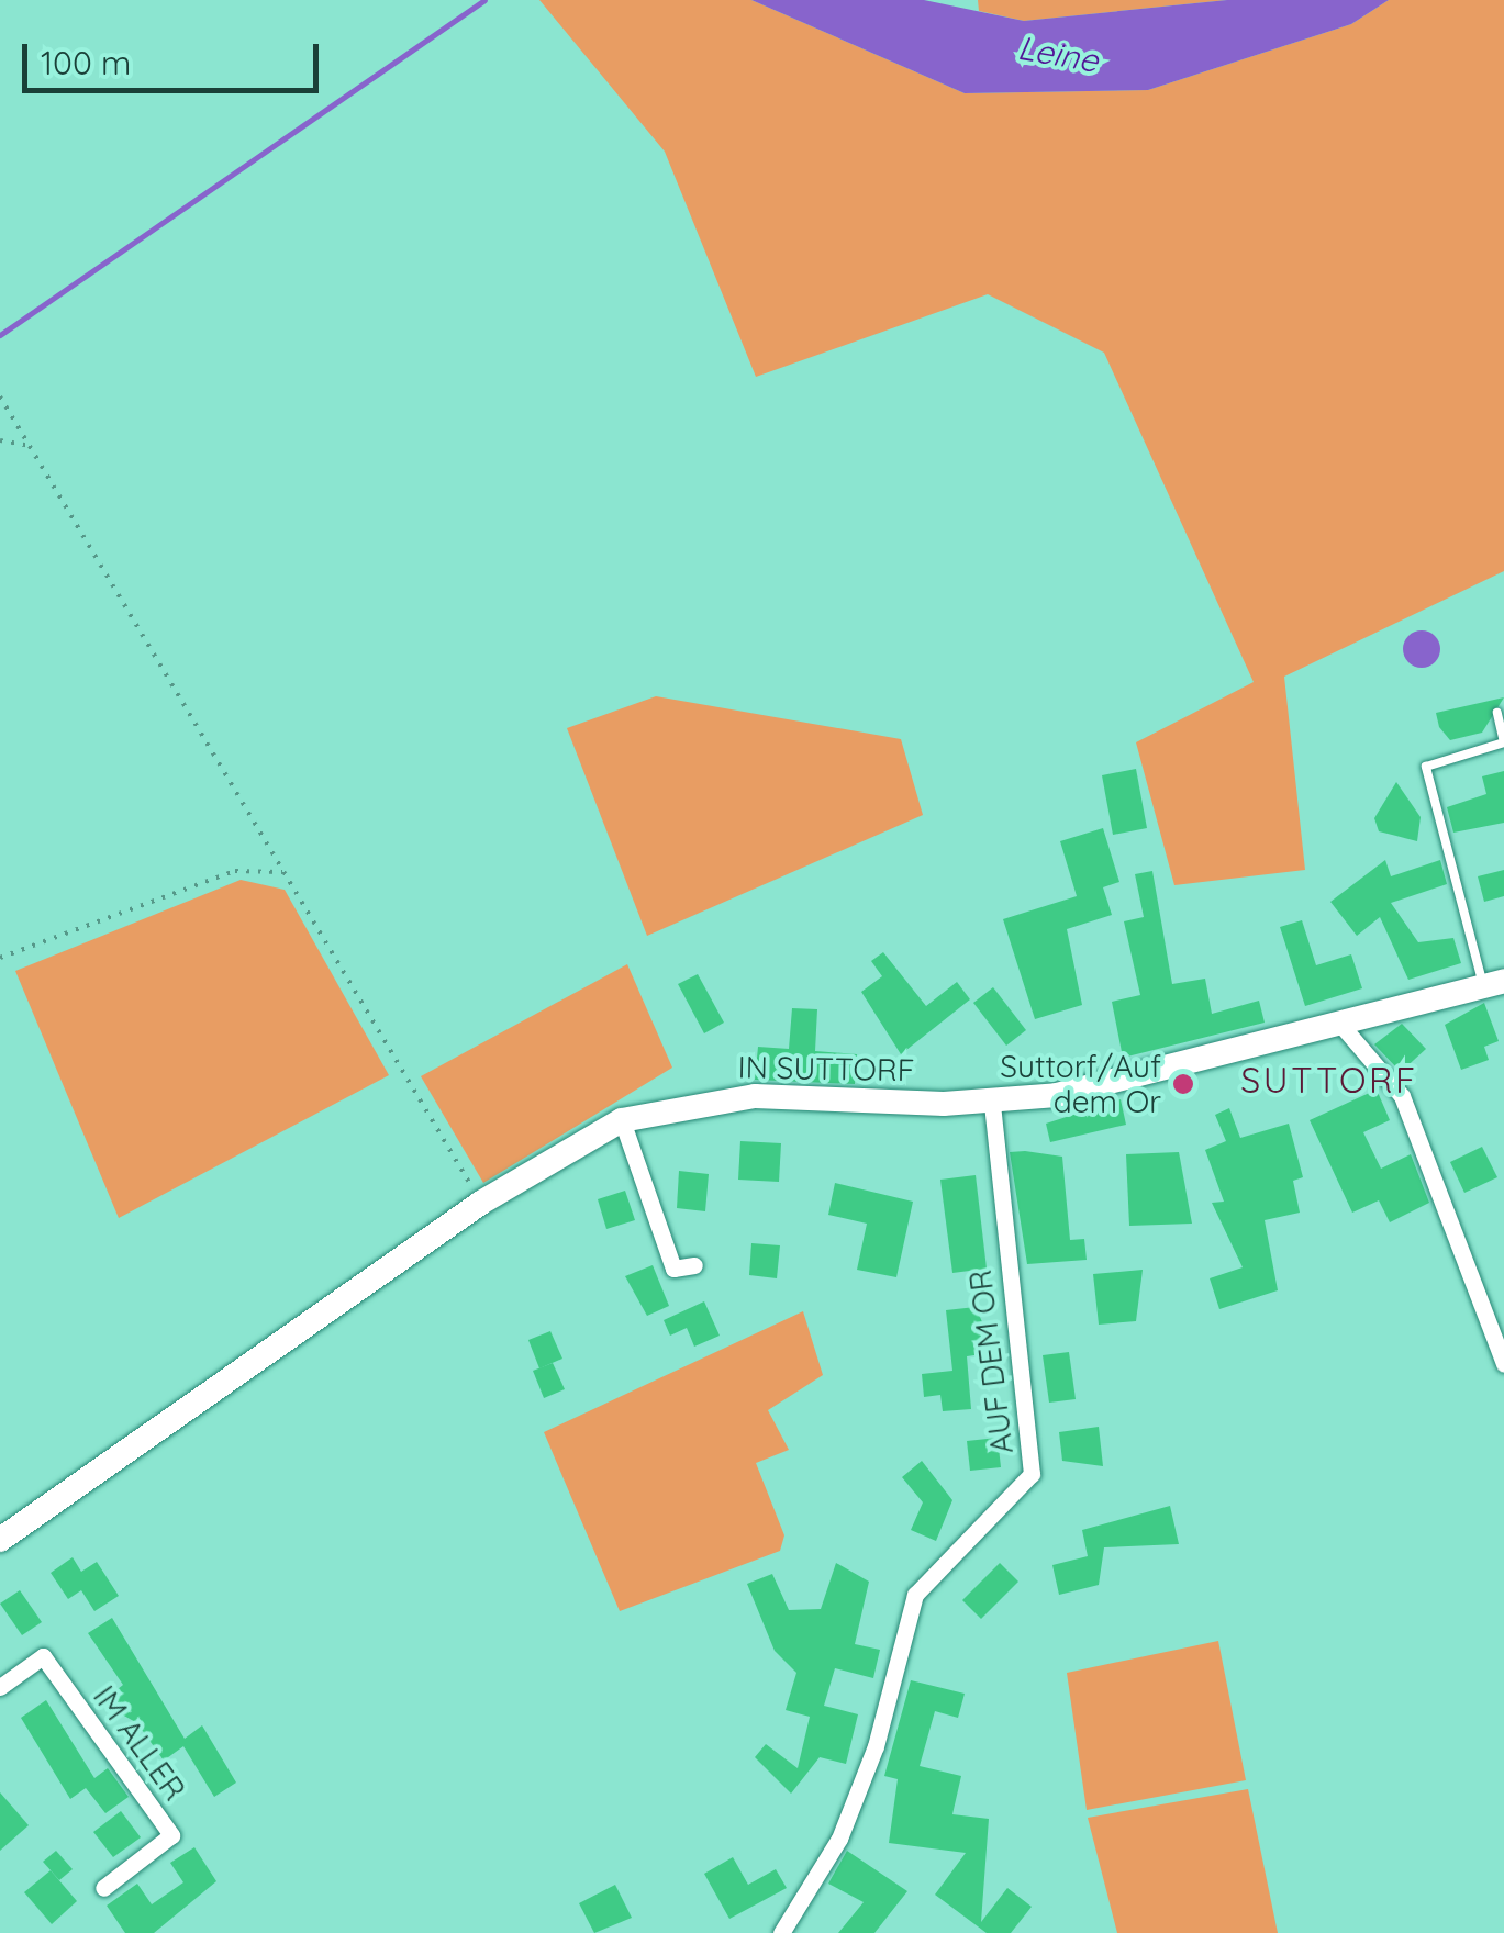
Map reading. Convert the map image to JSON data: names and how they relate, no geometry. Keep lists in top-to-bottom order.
{
  "streets": {
    "main road": ["IN SUTTORF"],
    "street": ["AUF DEM OR", "IM ALLER"]
  },
  "crossings": [
    ["IN SUTTORF", "AUF DEM OR"]
  ],
  "districts": ["SUTTORF"],
  "water": ["Leine"],
  "places": ["Suttorf/Auf dem Or"],
  "scale_bar": "100 m"
}
